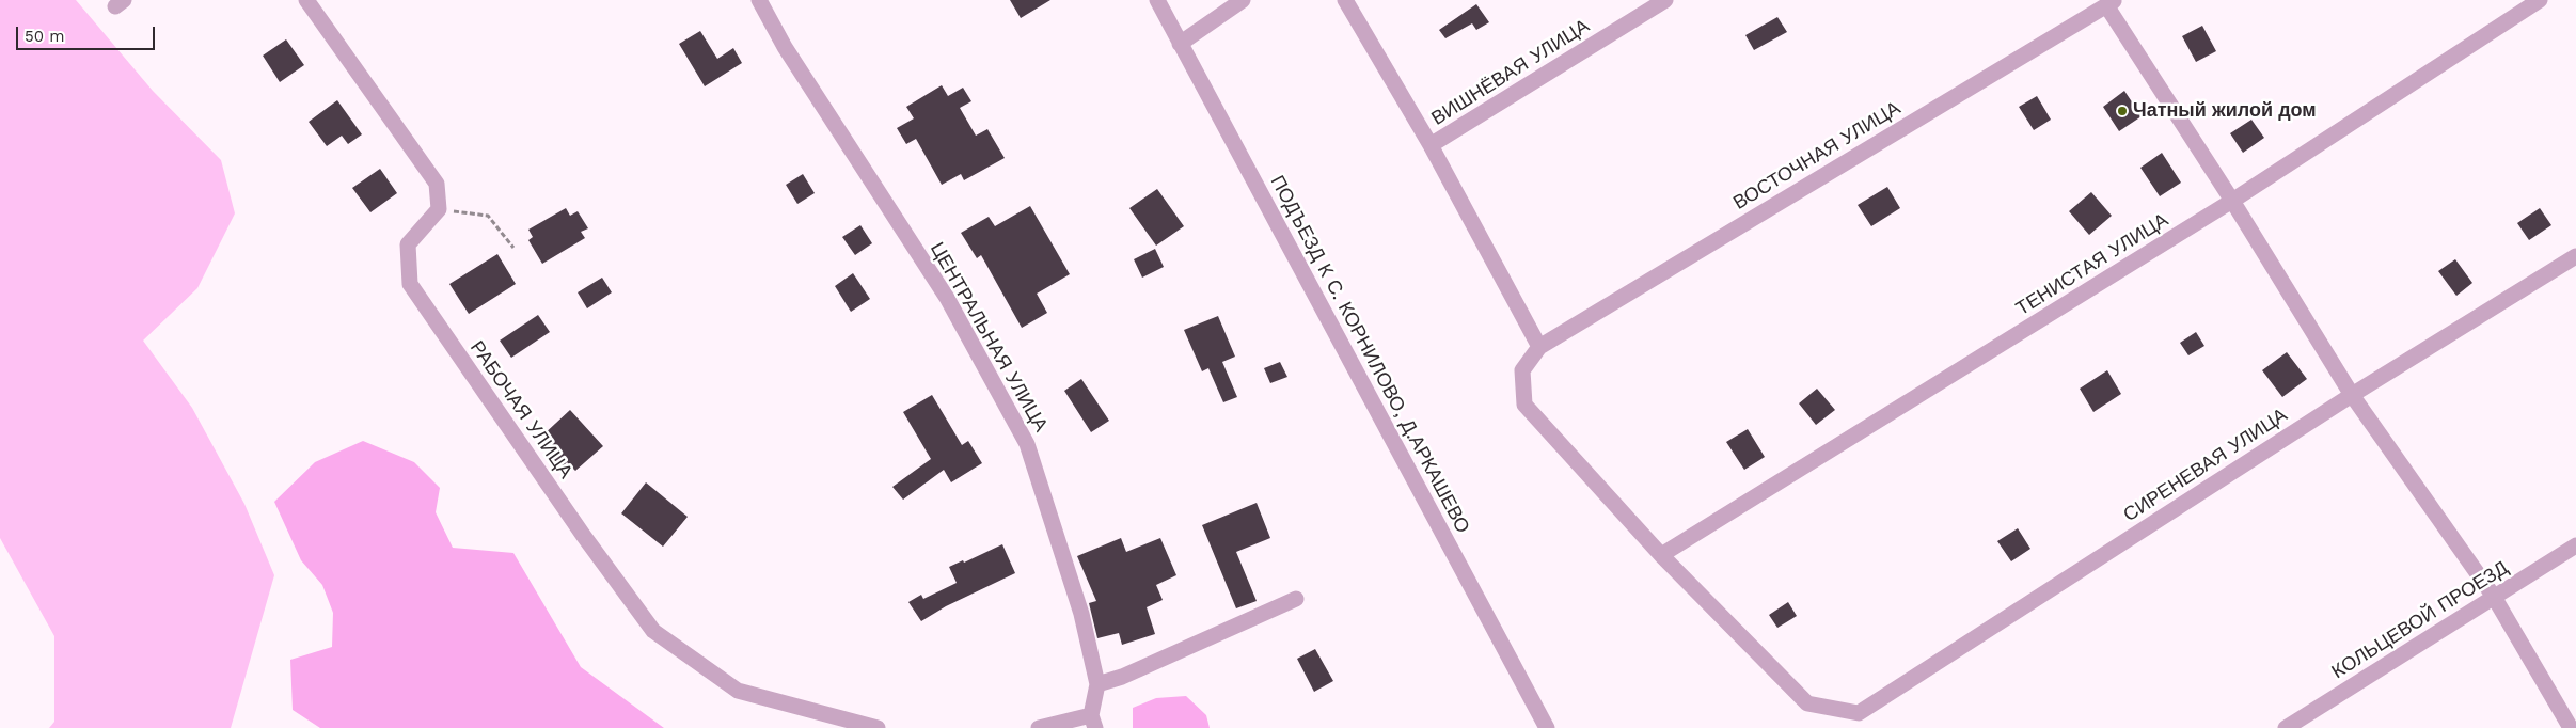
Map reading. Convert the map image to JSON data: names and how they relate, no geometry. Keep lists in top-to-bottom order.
{
  "streets": {
    "street": [
      "ВИШНЁВАЯ УЛИЦА",
      "ВОСТОЧНАЯ УЛИЦА",
      "ТЕНИСТАЯ УЛИЦА",
      "ЦЕНТРАЛЬНАЯ УЛИЦА",
      "ПОДЪЕЗД К С. КОРНИЛОВО, Д.АРКАШЕВО",
      "РАБОЧАЯ УЛИЦА",
      "СИРЕНЕВАЯ УЛИЦА",
      "КОЛЬЦЕВОЙ ПРОЕЗД"
    ]
  },
  "crossings": [
    ["ТЕНИСТАЯ УЛИЦА", "СИРЕНЕВАЯ УЛИЦА"]
  ],
  "places": ["Чатный жилой дом"],
  "scale_bar": "50 m"
}
